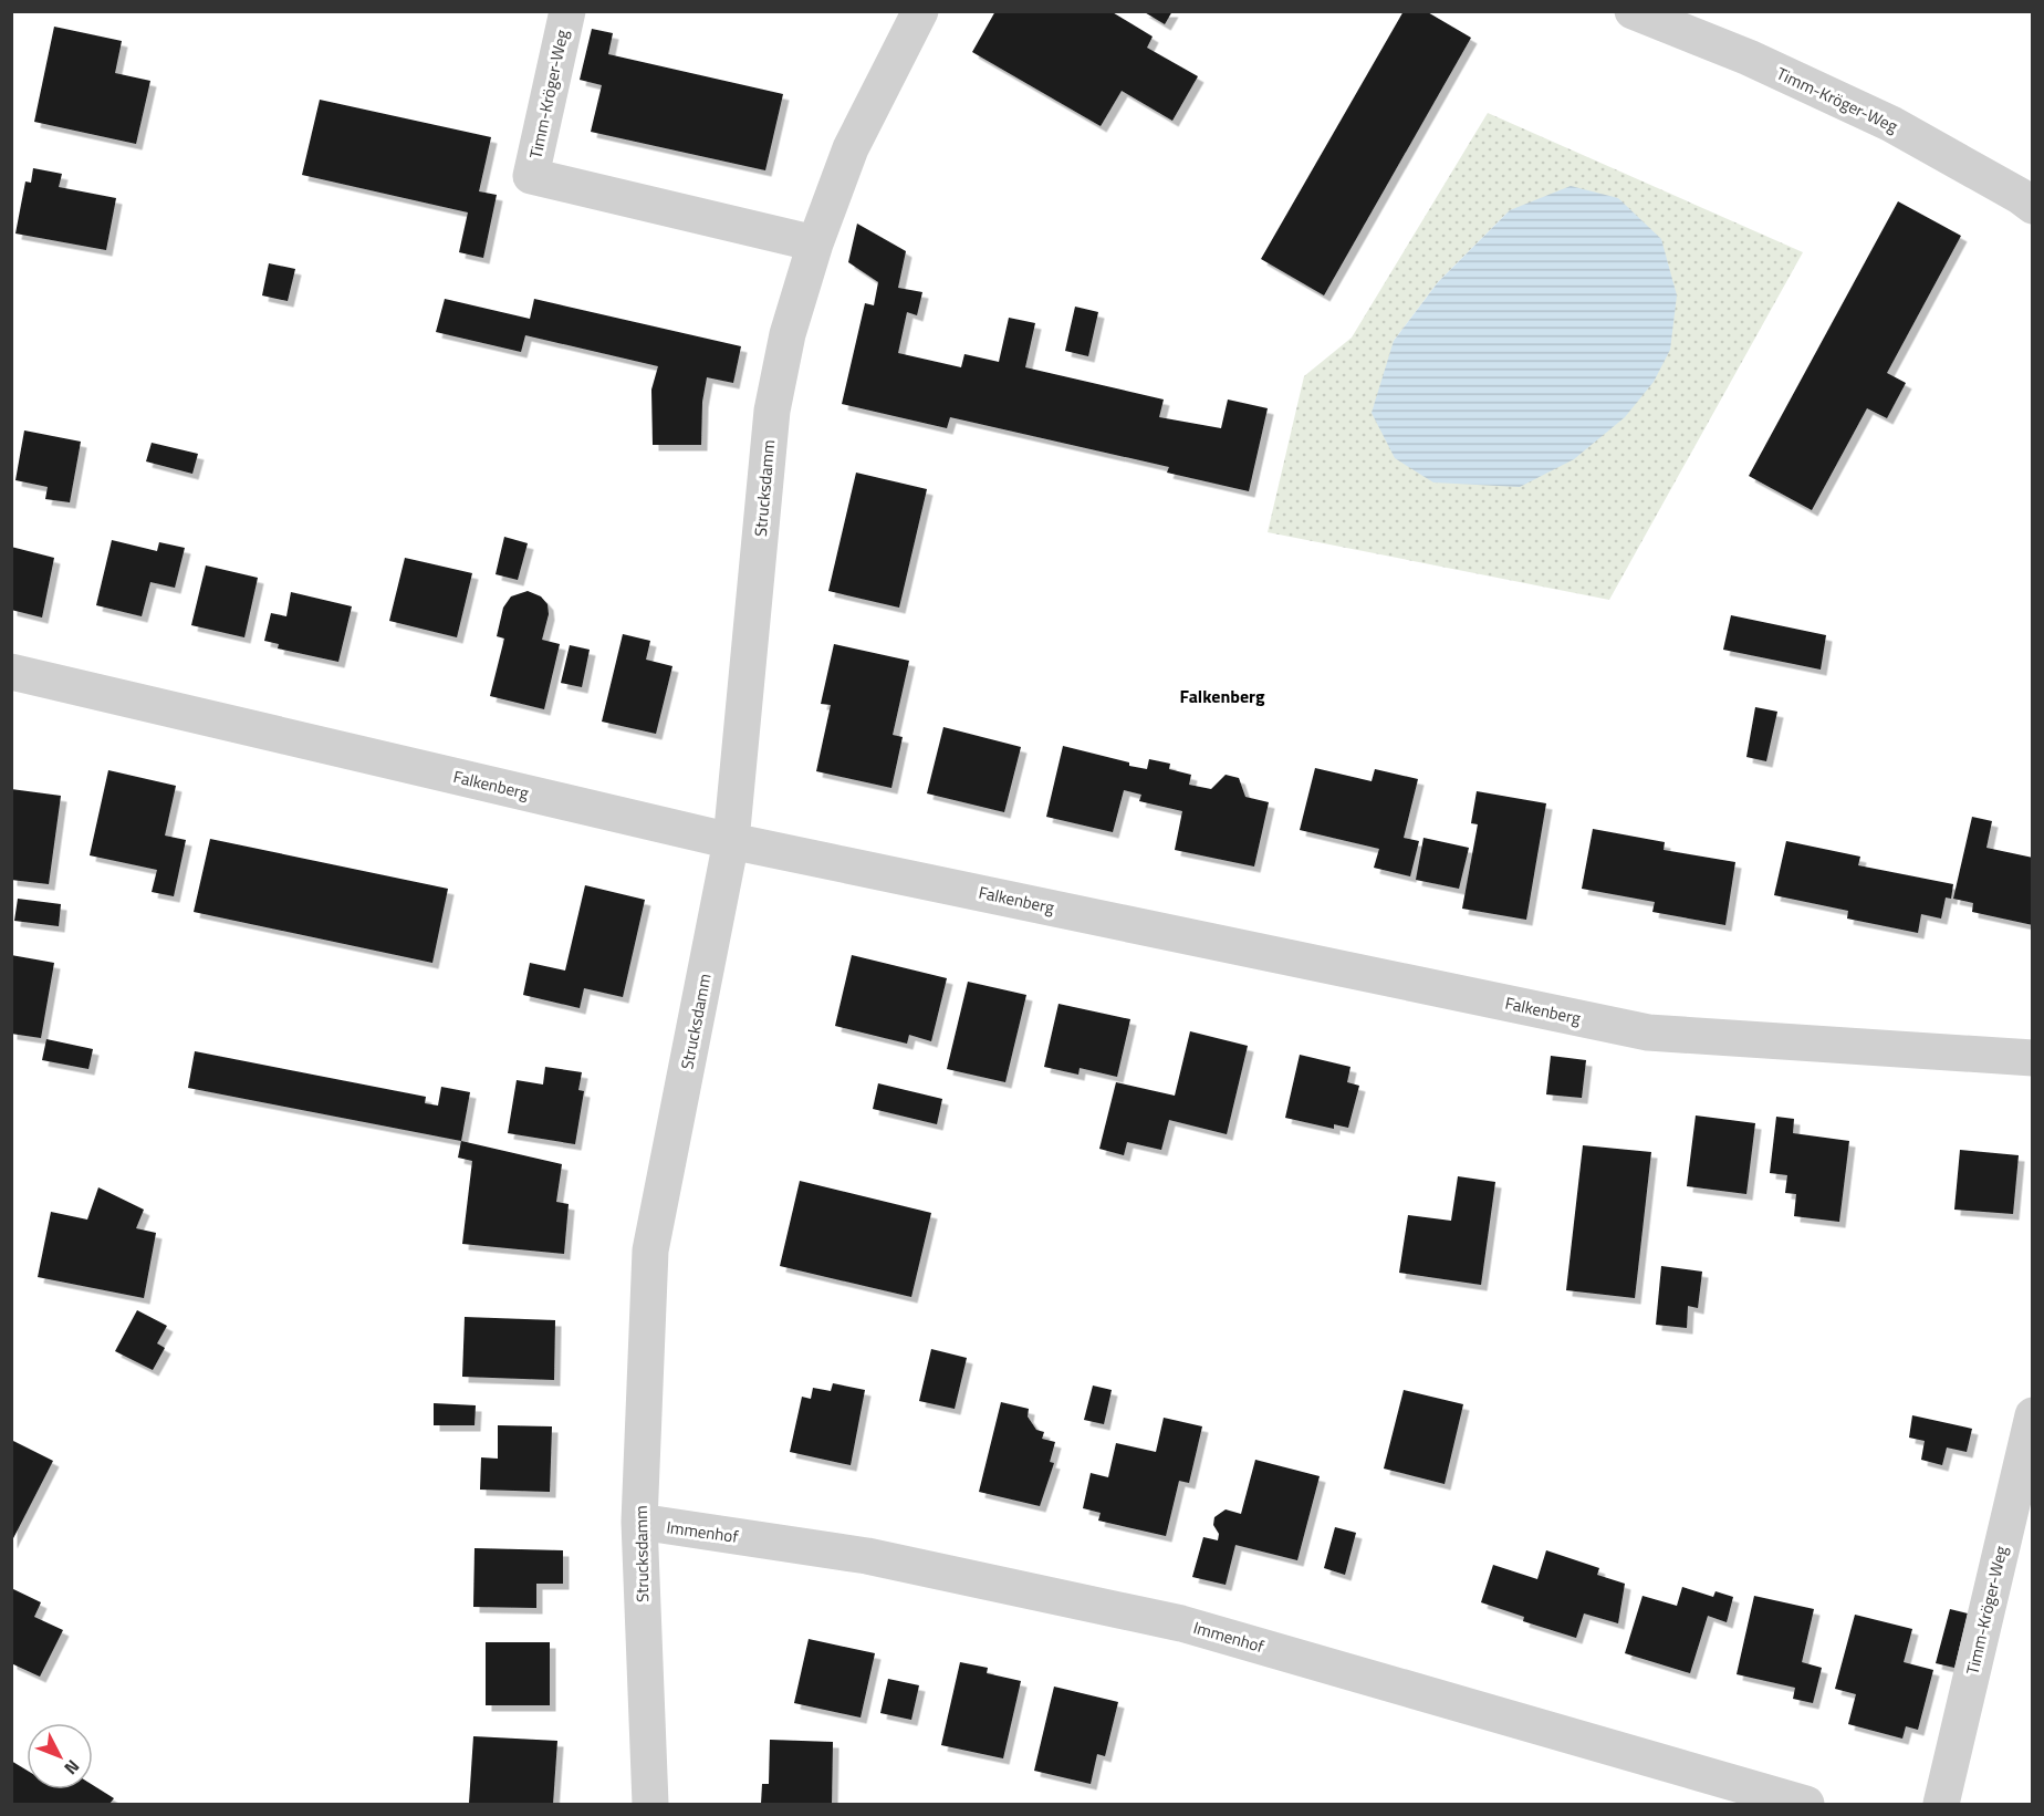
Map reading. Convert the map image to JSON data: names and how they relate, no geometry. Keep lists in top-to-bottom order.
{
  "streets": {
    "street": [
      "Timm-Kröger-Weg",
      "Strucksdamm",
      "Falkenberg",
      "Immenhof"
    ]
  },
  "crossings": [
    ["Timm-Kröger-Weg", "Strucksdamm"],
    ["Strucksdamm", "Falkenberg"],
    ["Strucksdamm", "Immenhof"]
  ],
  "districts": ["Falkenberg"],
  "north": "bottom right"
}
